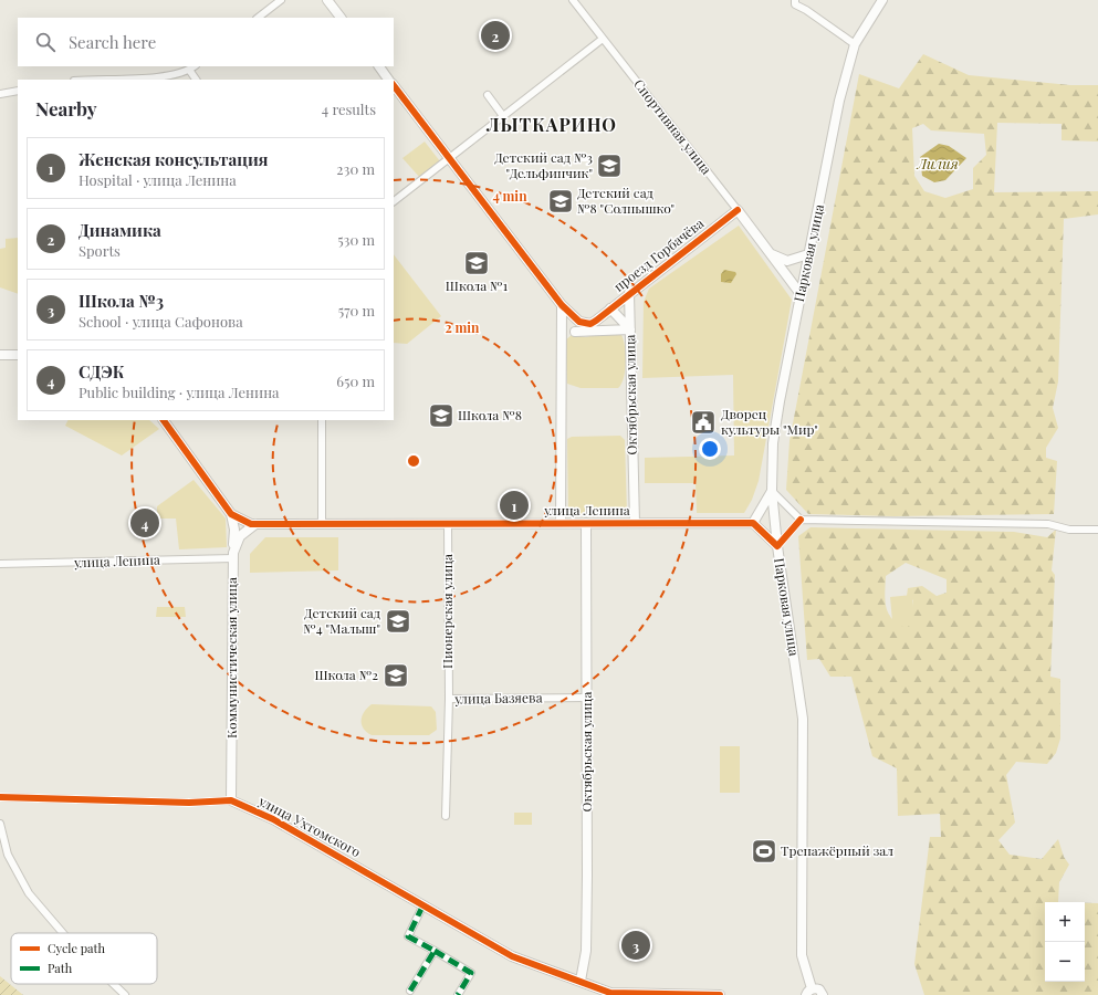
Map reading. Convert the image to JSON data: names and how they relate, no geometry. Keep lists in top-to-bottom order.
{
  "streets": {
    "street": [
      "Спортивная улица",
      "Парковая улица",
      "проезд Горбачёва",
      "Октябрьская улица",
      "улица Ленина",
      "Пионерская улица",
      "Коммунистическая улица",
      "улица Базяева",
      "улица Ухтомского"
    ]
  },
  "crossings": [
    ["Спортивная улица", "Парковая улица"],
    ["Спортивная улица", "проезд Горбачёва"],
    ["проезд Горбачёва", "Октябрьская улица"],
    ["Октябрьская улица", "улица Ленина"],
    ["Октябрьская улица", "улица Базяева"],
    ["Октябрьская улица", "улица Ухтомского"],
    ["улица Ленина", "Пионерская улица"],
    ["улица Ленина", "Коммунистическая улица"],
    ["Пионерская улица", "улица Базяева"],
    ["Коммунистическая улица", "улица Ухтомского"]
  ],
  "districts": ["ЛЫТКАРИНО"],
  "water": ["Лилия"],
  "places": {
    "school or university": [
      "Детский сад №3 \"Дельфинчик\"",
      "Детский сад №8 \"Солнышко\"",
      "Школа №1",
      "Школа №8",
      "Детский сад №4 \"Малыш\"",
      "Школа №2"
    ],
    "public building": ["Дворец культуры \"Мир\""],
    "sports": ["Тренажёрный зал"]
  },
  "legend": ["Cycle path", "Path"],
  "page": {
    "search": "Search here",
    "pins": [
      "2",
      "1",
      "4",
      "3"
    ],
    "heading": ["Nearby", "4 results"],
    "list": [
      {
        "mark": "1",
        "name": "Женская консультация",
        "note": "Hospital · улица Ленина",
        "value": "230 m"
      },
      {
        "mark": "2",
        "name": "Динамика",
        "note": "Sports",
        "value": "530 m"
      },
      {
        "mark": "3",
        "name": "Школа №3",
        "note": "School · улица Сафонова",
        "value": "570 m"
      },
      {
        "mark": "4",
        "name": "СДЭК",
        "note": "Public building · улица Ленина",
        "value": "650 m"
      }
    ],
    "map_buttons": ["+", "−"]
  },
  "rings": ["4 min", "2 min"]
}
